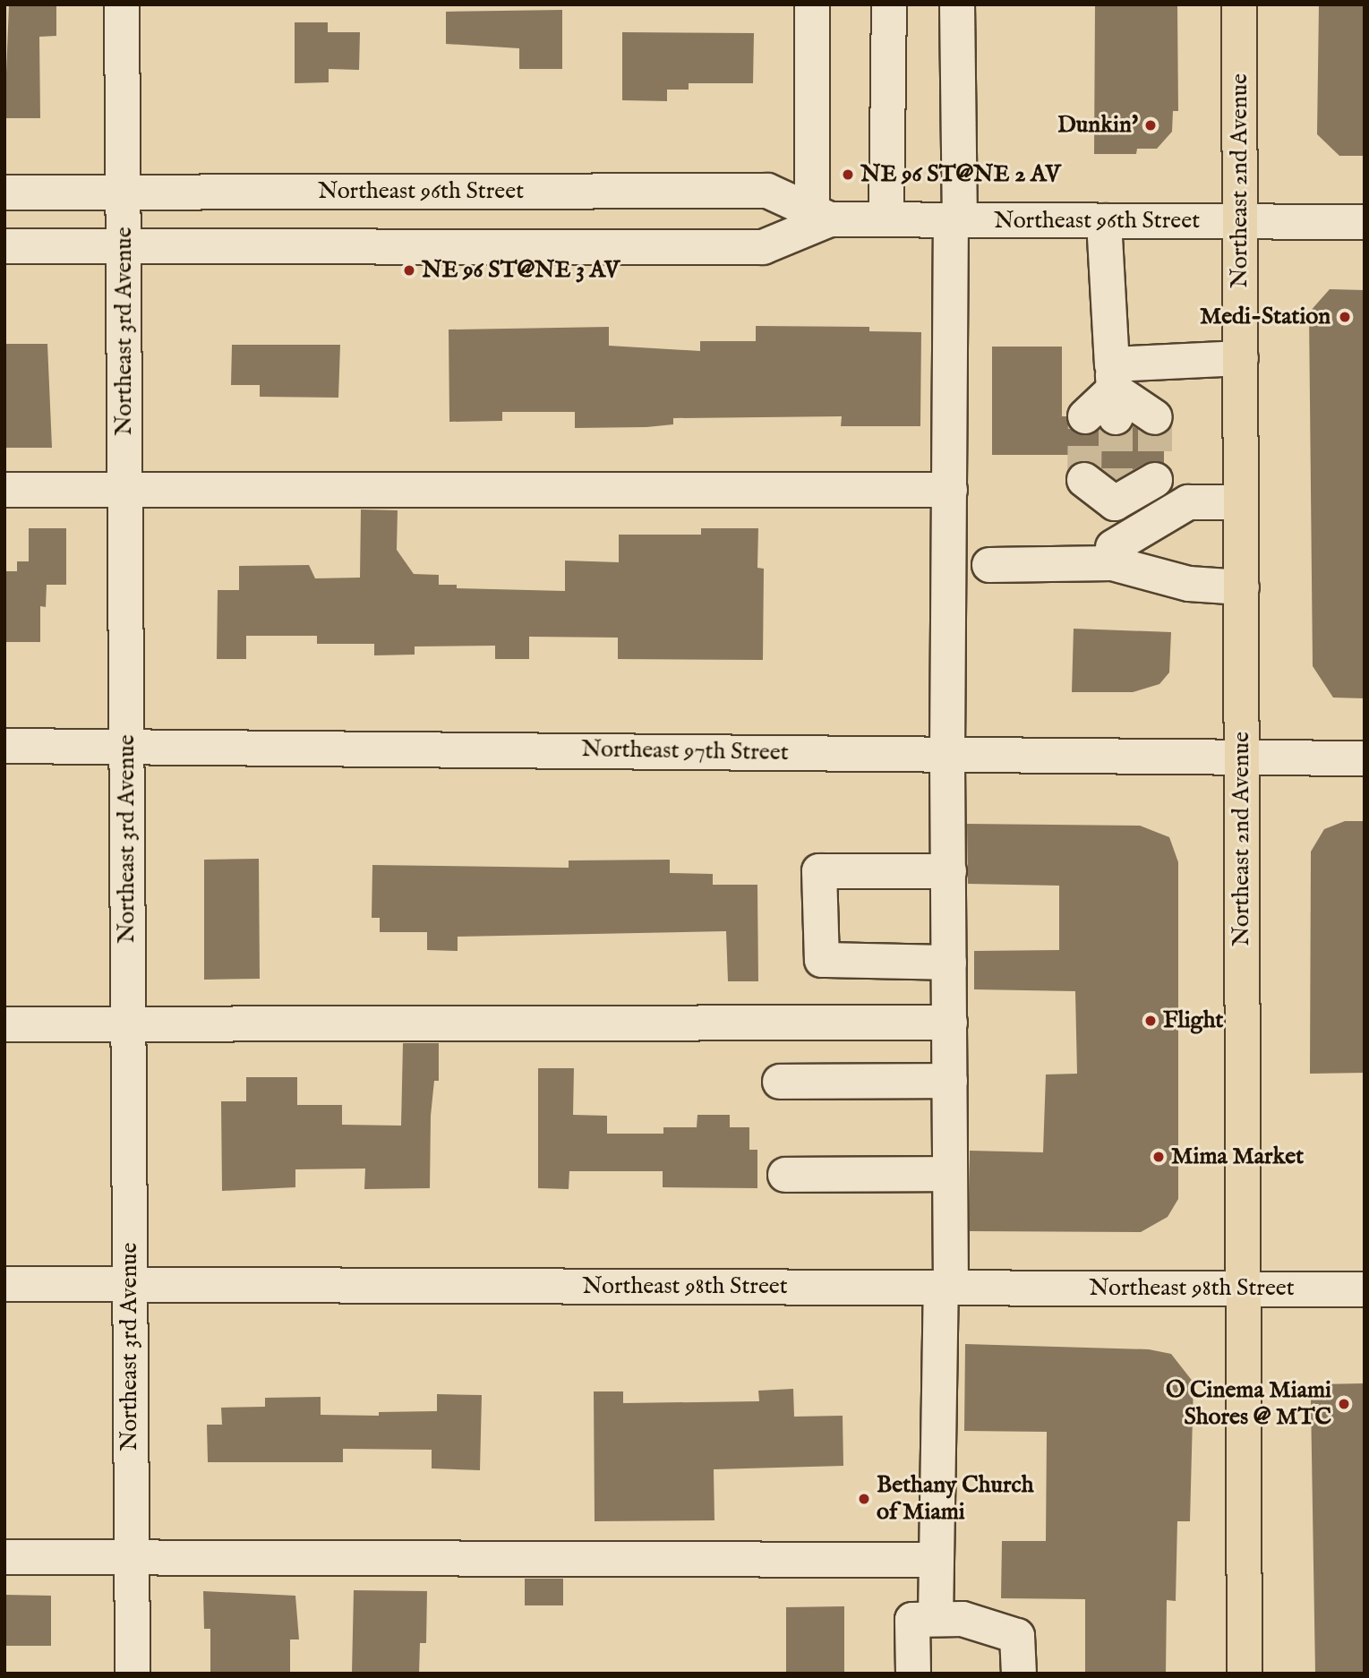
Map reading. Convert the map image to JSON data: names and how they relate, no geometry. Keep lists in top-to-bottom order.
{
  "streets": {
    "main road": ["Northeast 2nd Avenue"],
    "street": [
      "Northeast 96th Street",
      "Northeast 3rd Avenue",
      "Northeast 97th Street",
      "Northeast 98th Street"
    ]
  },
  "crossings": [
    ["Northeast 2nd Avenue", "Northeast 96th Street"],
    ["Northeast 2nd Avenue", "Northeast 97th Street"],
    ["Northeast 2nd Avenue", "Northeast 98th Street"],
    ["Northeast 96th Street", "Northeast 3rd Avenue"],
    ["Northeast 3rd Avenue", "Northeast 97th Street"],
    ["Northeast 3rd Avenue", "Northeast 98th Street"]
  ],
  "places": [
    "Dunkin'",
    "NE 96 ST@NE 2 AV",
    "NE 96 ST@NE 3 AV",
    "Medi-Station",
    "Flight",
    "Mima Market",
    "O Cinema Miami Shores @ MTC",
    "Bethany Church of Miami"
  ]
}
